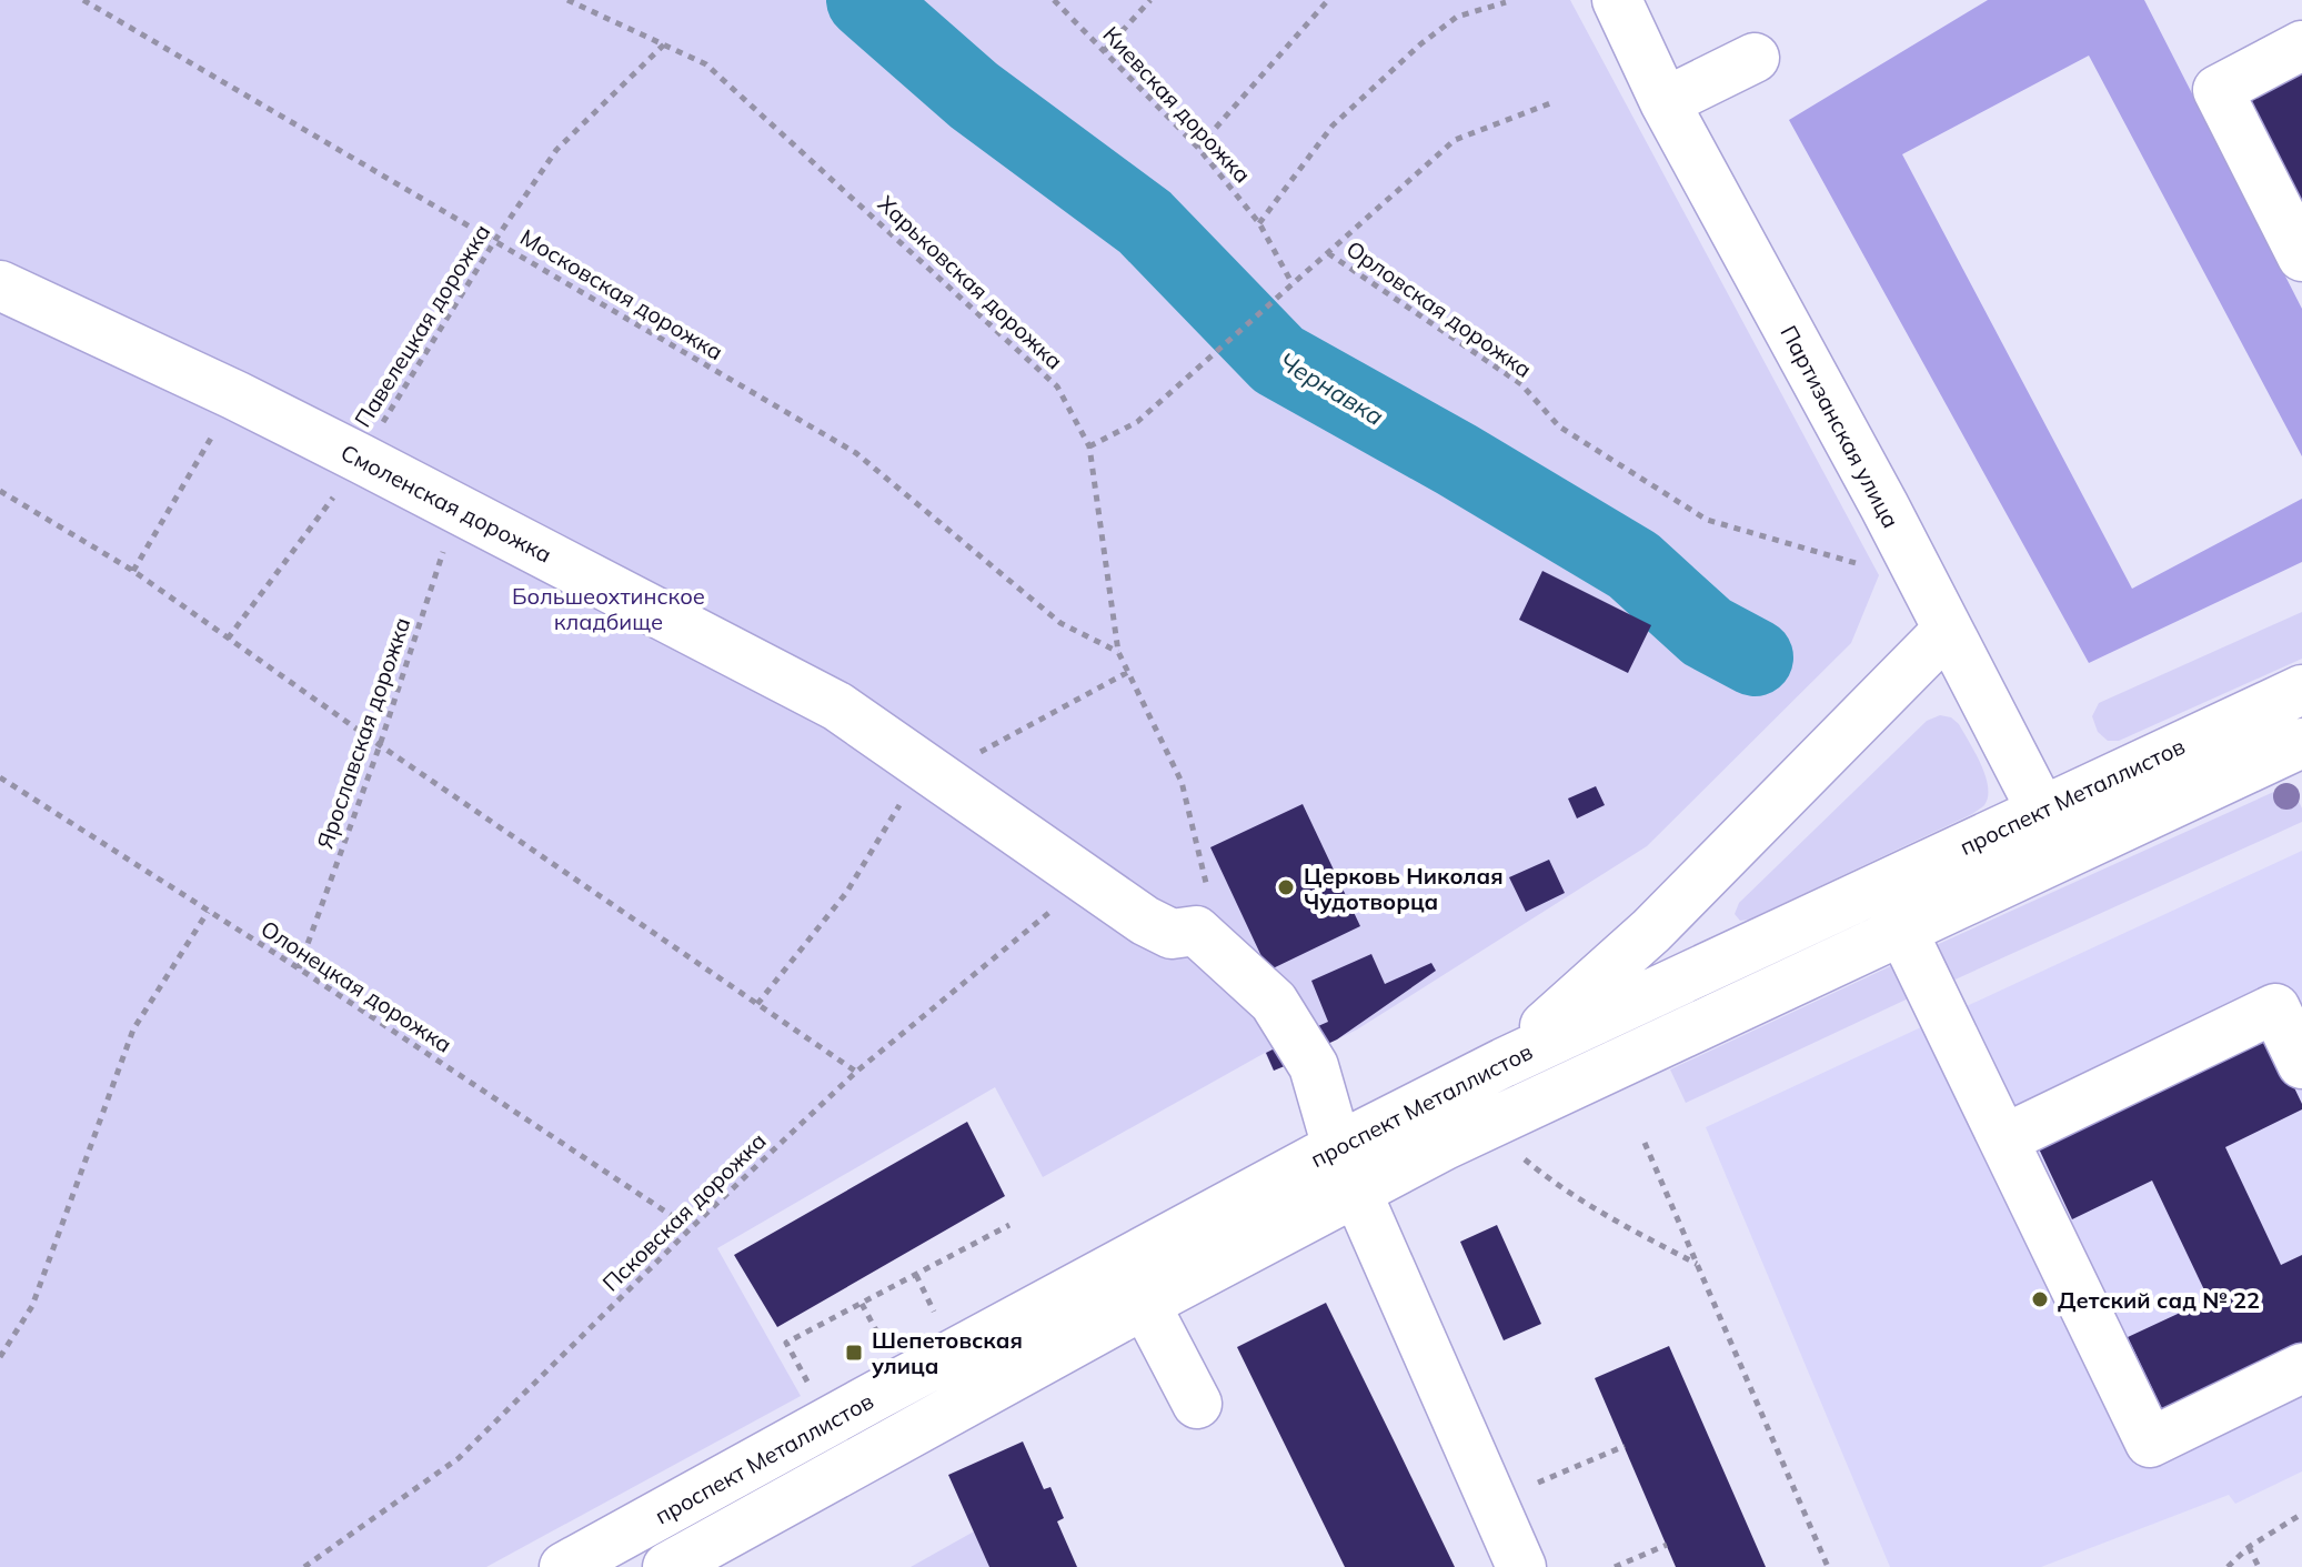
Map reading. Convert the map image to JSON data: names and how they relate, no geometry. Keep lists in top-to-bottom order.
{
  "streets": {
    "street": ["Партизанская улица", "Смоленская дорожка", "проспект Металлистов"],
    "path": [
      "Киевская дорожка",
      "Харьковская дорожка",
      "Московская дорожка",
      "Орловская дорожка",
      "Павелецкая дорожка",
      "Ярославская дорожка",
      "Олонецкая дорожка",
      "Псковская дорожка"
    ]
  },
  "crossings": [
    ["Харьковская дорожка", "Московская дорожка"],
    ["Харьковская дорожка", "Павелецкая дорожка"],
    ["Харьковская дорожка", "Смоленская дорожка"],
    ["Московская дорожка", "Павелецкая дорожка"],
    ["Павелецкая дорожка", "Смоленская дорожка"],
    ["Партизанская улица", "проспект Металлистов"],
    ["Смоленская дорожка", "Ярославская дорожка"],
    ["Смоленская дорожка", "Псковская дорожка"],
    ["Ярославская дорожка", "Олонецкая дорожка"],
    ["Олонецкая дорожка", "Псковская дорожка"]
  ],
  "water": ["Чернавка"],
  "parks": ["Большеохтинское кладбище"],
  "places": {
    "other": ["Церковь Николая Чудотворца", "Детский сад № 22"],
    "transit": ["Шепетовская улица"]
  }
}
